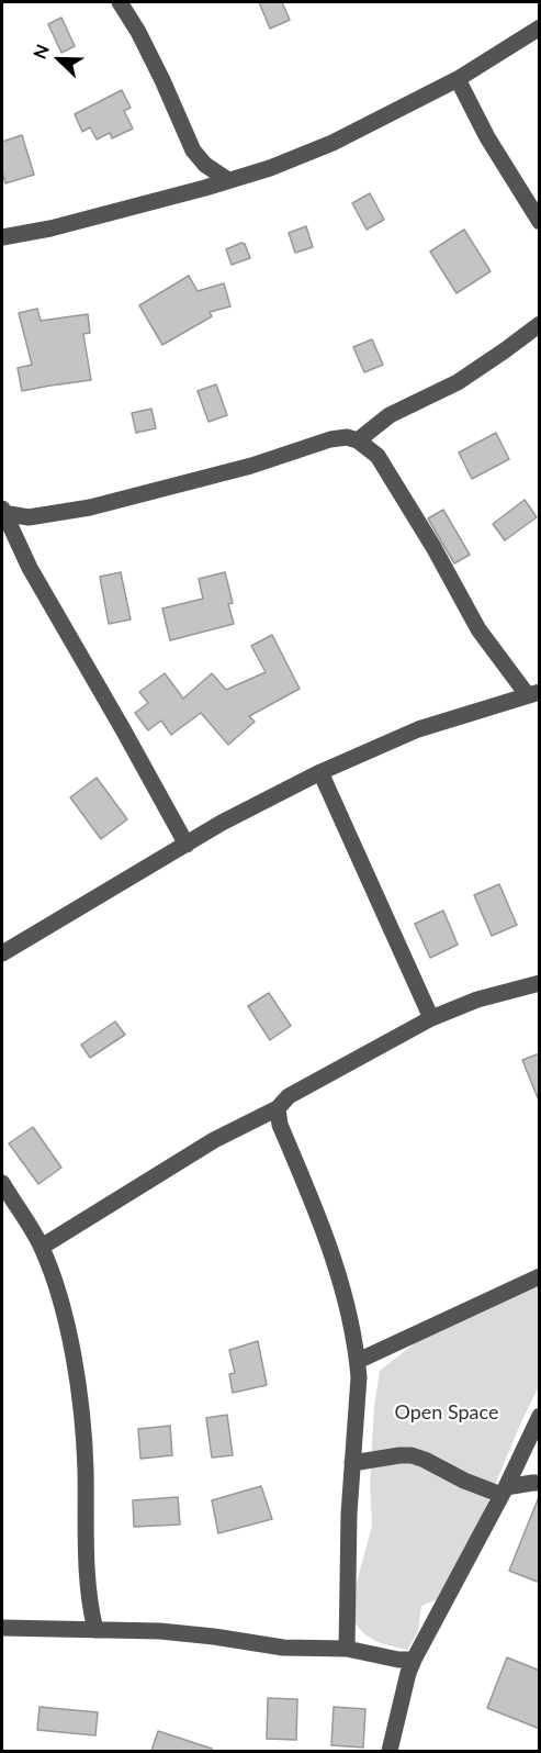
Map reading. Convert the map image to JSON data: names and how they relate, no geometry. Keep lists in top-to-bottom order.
{
  "parks": ["Open Space"],
  "north": "top left"
}
